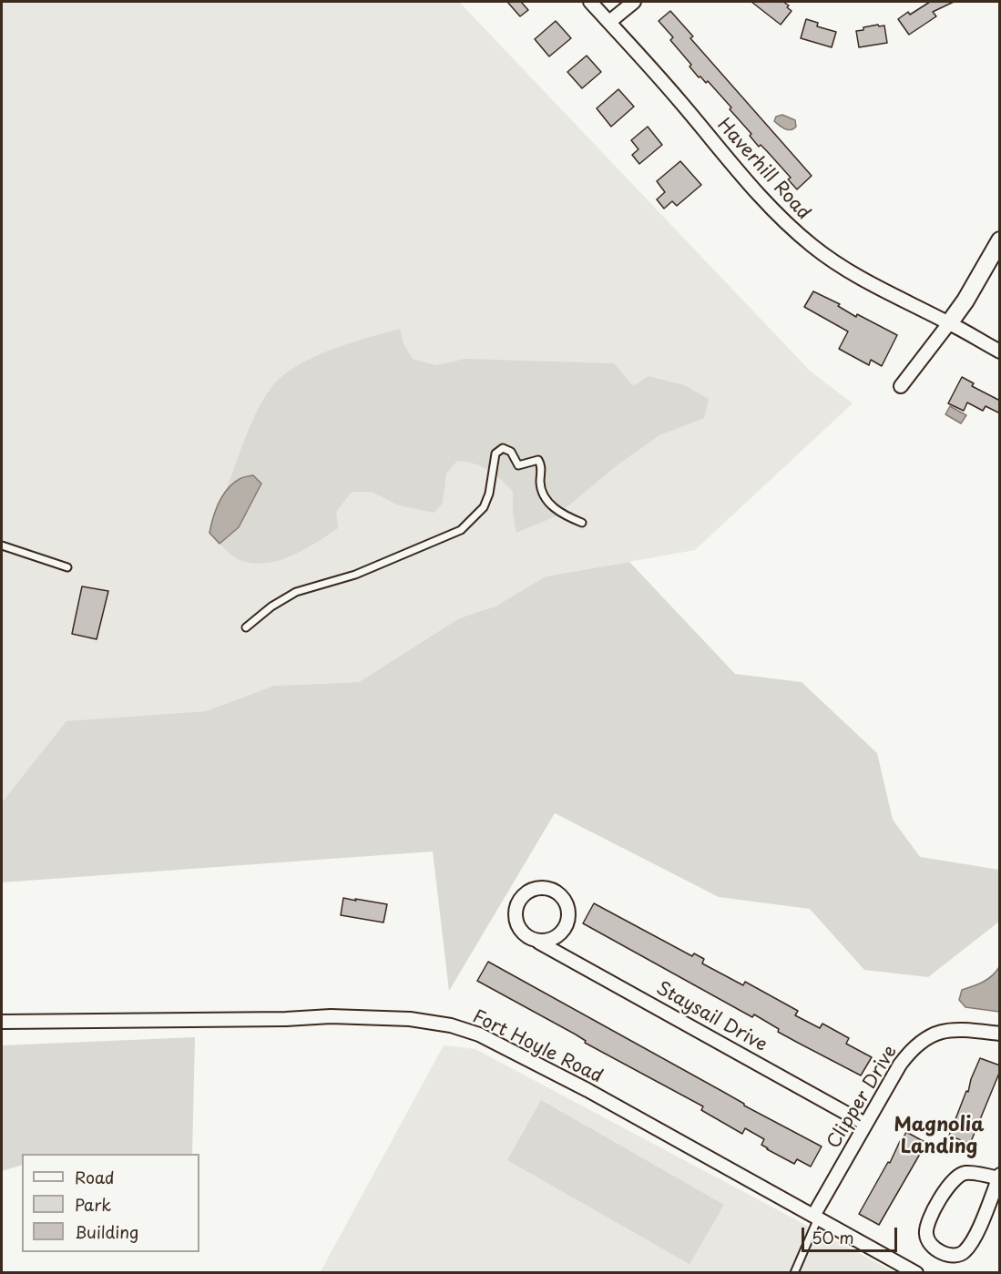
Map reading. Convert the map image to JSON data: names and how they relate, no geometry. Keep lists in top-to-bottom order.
{
  "streets": {
    "street": [
      "Haverhill Road",
      "Staysail Drive",
      "Fort Hoyle Road",
      "Clipper Drive"
    ]
  },
  "crossings": [
    ["Staysail Drive", "Clipper Drive"],
    ["Fort Hoyle Road", "Clipper Drive"]
  ],
  "districts": ["Magnolia Landing"],
  "legend": ["Road", "Park", "Building"],
  "scale_bar": "50 m"
}
